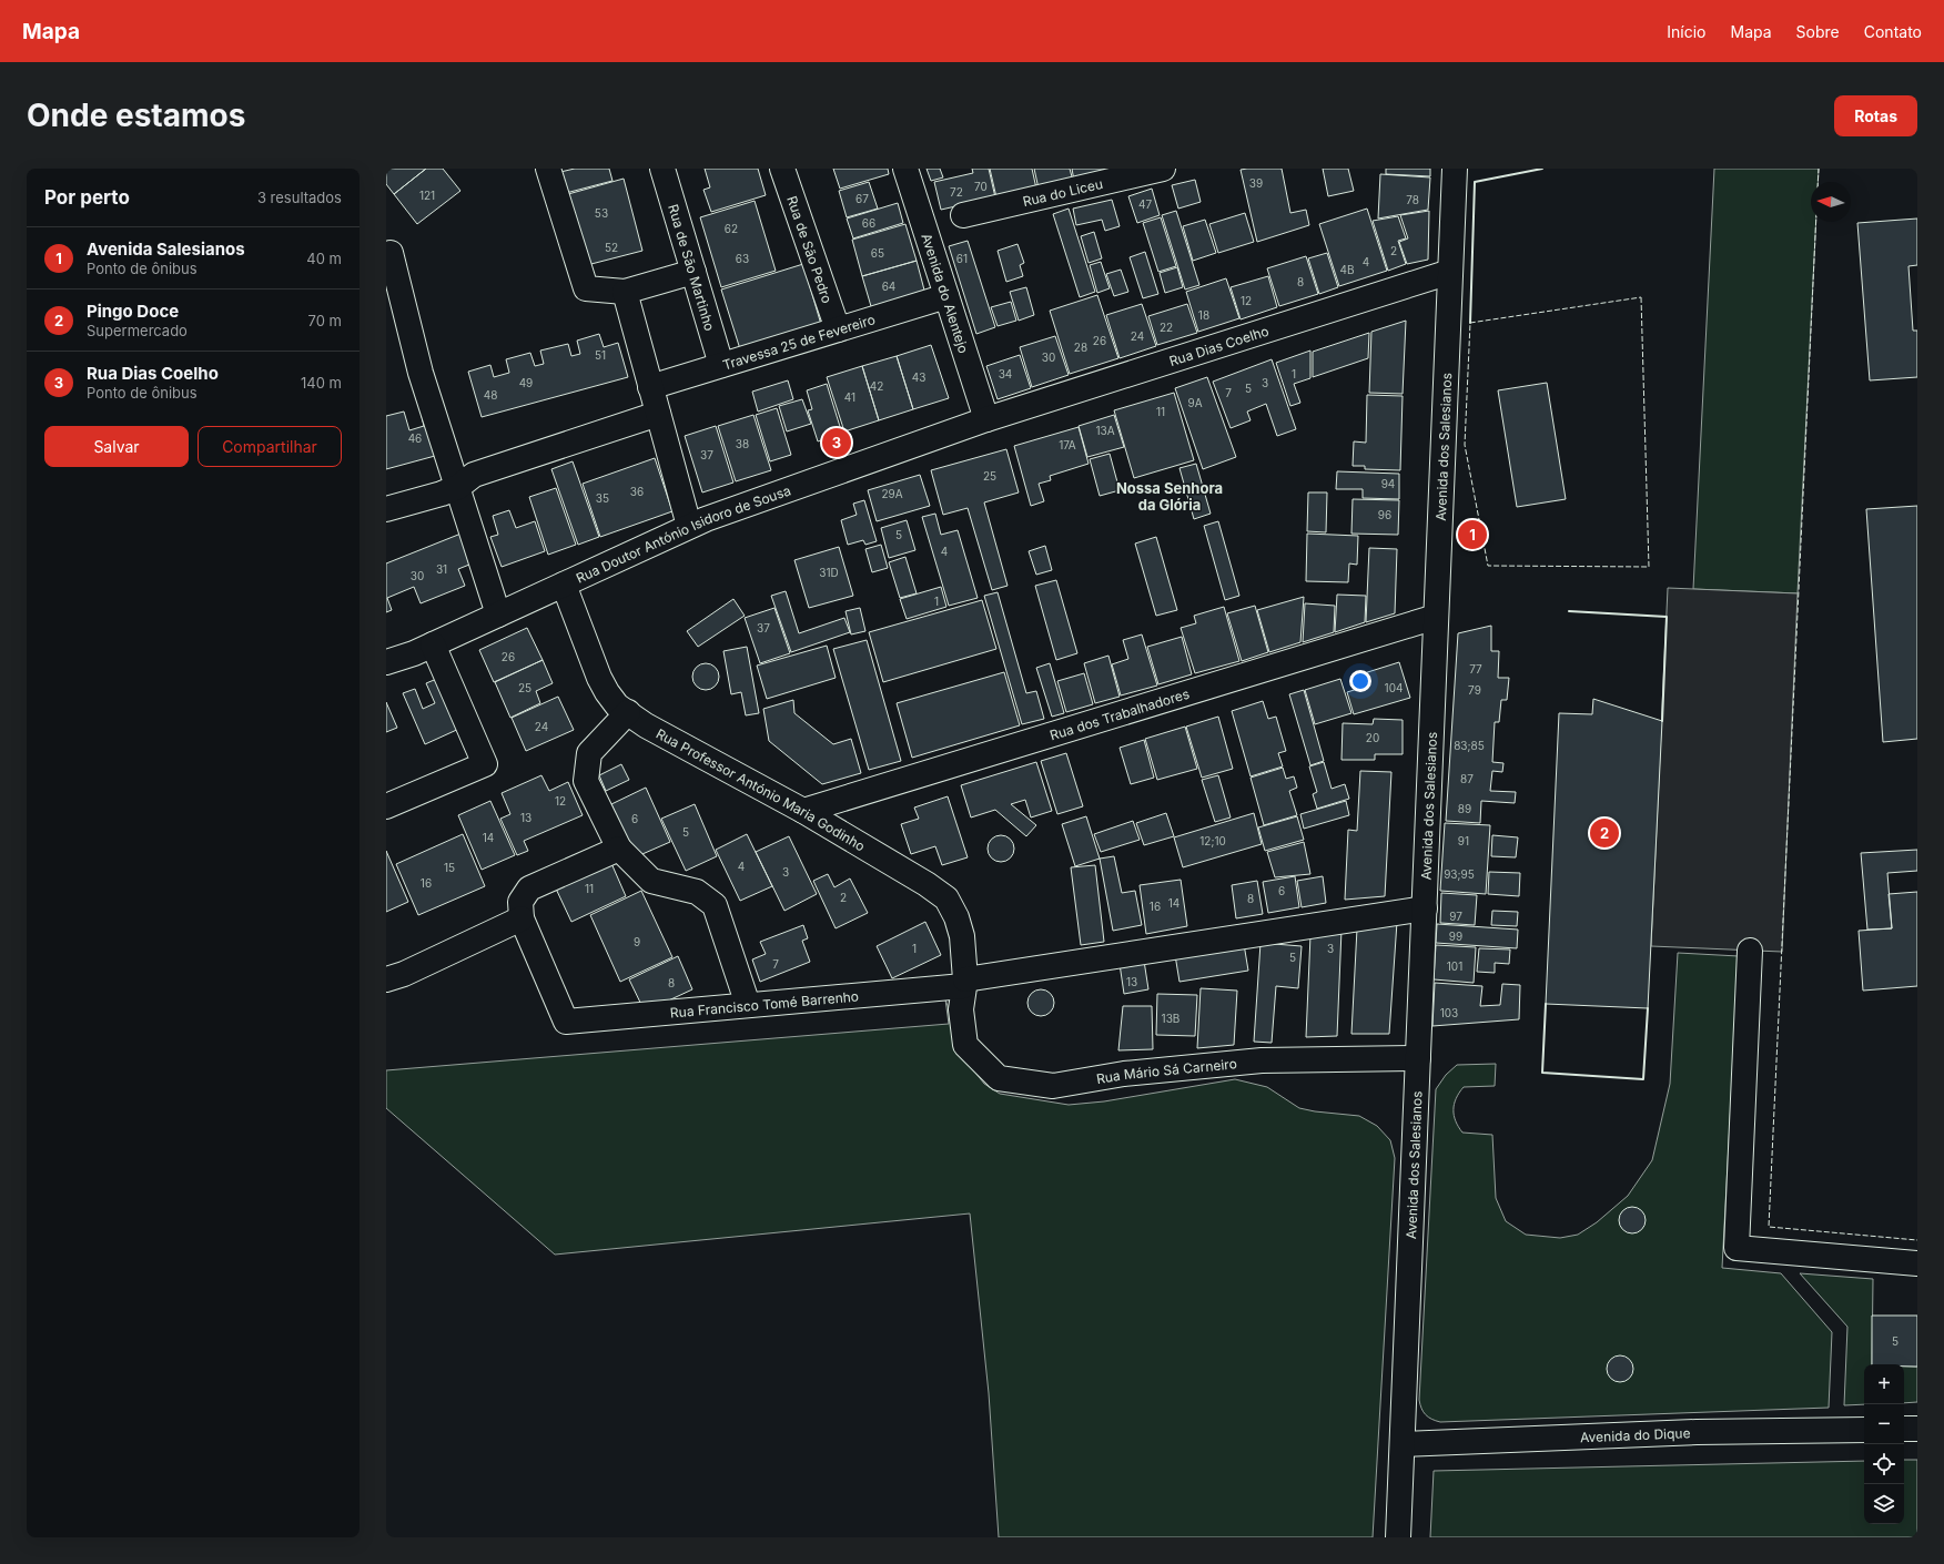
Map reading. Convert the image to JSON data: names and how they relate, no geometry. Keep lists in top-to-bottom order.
{
  "streets": {
    "street": [
      "Rua do Liceu",
      "Rua de São Pedro",
      "Rua de São Martinho",
      "Avenida do Alentejo",
      "Travessa 25 de Fevereiro",
      "Rua Dias Coelho",
      "Avenida dos Salesianos",
      "Rua Doutor António Isidoro de Sousa",
      "Rua dos Trabalhadores",
      "Rua Professor António Maria Godinho",
      "Rua Francisco Tomé Barrenho",
      "Rua Mário Sá Carneiro",
      "Avenida do Dique"
    ]
  },
  "crossings": [
    ["Rua de São Pedro", "Travessa 25 de Fevereiro"],
    ["Rua de São Martinho", "Travessa 25 de Fevereiro"],
    ["Avenida do Alentejo", "Travessa 25 de Fevereiro"],
    ["Avenida do Alentejo", "Rua Dias Coelho"],
    ["Avenida do Alentejo", "Rua Doutor António Isidoro de Sousa"],
    ["Rua Dias Coelho", "Avenida dos Salesianos"],
    ["Rua Dias Coelho", "Rua Doutor António Isidoro de Sousa"],
    ["Avenida dos Salesianos", "Rua dos Trabalhadores"],
    ["Avenida dos Salesianos", "Rua Francisco Tomé Barrenho"],
    ["Avenida dos Salesianos", "Rua Mário Sá Carneiro"],
    ["Avenida dos Salesianos", "Avenida do Dique"],
    ["Rua Doutor António Isidoro de Sousa", "Rua Professor António Maria Godinho"],
    ["Rua dos Trabalhadores", "Rua Professor António Maria Godinho"],
    ["Rua Professor António Maria Godinho", "Rua Francisco Tomé Barrenho"],
    ["Rua Professor António Maria Godinho", "Rua Mário Sá Carneiro"],
    ["Rua Francisco Tomé Barrenho", "Rua Mário Sá Carneiro"]
  ],
  "districts": ["Nossa Senhora da Glória"],
  "house_numbers": [
    "39",
    "70",
    "72",
    "121",
    "67",
    "78",
    "47",
    "53",
    "66",
    "62",
    "52",
    "2",
    "65",
    "63",
    "61",
    "4",
    "4B",
    "8",
    "64",
    "12",
    "18",
    "22",
    "24",
    "26",
    "28",
    "51",
    "30",
    "34",
    "1",
    "43",
    "49",
    "3",
    "42",
    "5",
    "7",
    "48",
    "41",
    "9A",
    "11",
    "13A",
    "46",
    "38",
    "17A",
    "37",
    "25",
    "94",
    "36",
    "29A",
    "35",
    "96",
    "5",
    "4",
    "31",
    "31D",
    "30",
    "1",
    "37",
    "26",
    "77",
    "25",
    "104",
    "79",
    "24",
    "20",
    "83;85",
    "87",
    "12",
    "89",
    "13",
    "6",
    "5",
    "14",
    "12;10",
    "91",
    "4",
    "15",
    "3",
    "93;95",
    "16",
    "11",
    "6",
    "2",
    "8",
    "14",
    "16",
    "97",
    "99",
    "9",
    "1",
    "3",
    "5",
    "7",
    "101",
    "13",
    "8",
    "103",
    "13B",
    "5"
  ],
  "north": "left",
  "page": {
    "header": "Mapa",
    "nav": [
      "Início",
      "Mapa",
      "Sobre",
      "Contato"
    ],
    "buttons": [
      "Rotas",
      ["Salvar", "Compartilhar"]
    ],
    "title": "Onde estamos",
    "heading": ["Por perto", "3 resultados"],
    "list": [
      {
        "mark": "1",
        "name": "Avenida Salesianos",
        "note": "Ponto de ônibus",
        "value": "40 m"
      },
      {
        "mark": "2",
        "name": "Pingo Doce",
        "note": "Supermercado",
        "value": "70 m"
      },
      {
        "mark": "3",
        "name": "Rua Dias Coelho",
        "note": "Ponto de ônibus",
        "value": "140 m"
      }
    ],
    "pins": ["3", "1", "2"],
    "map_buttons": ["+", "−"]
  }
}
